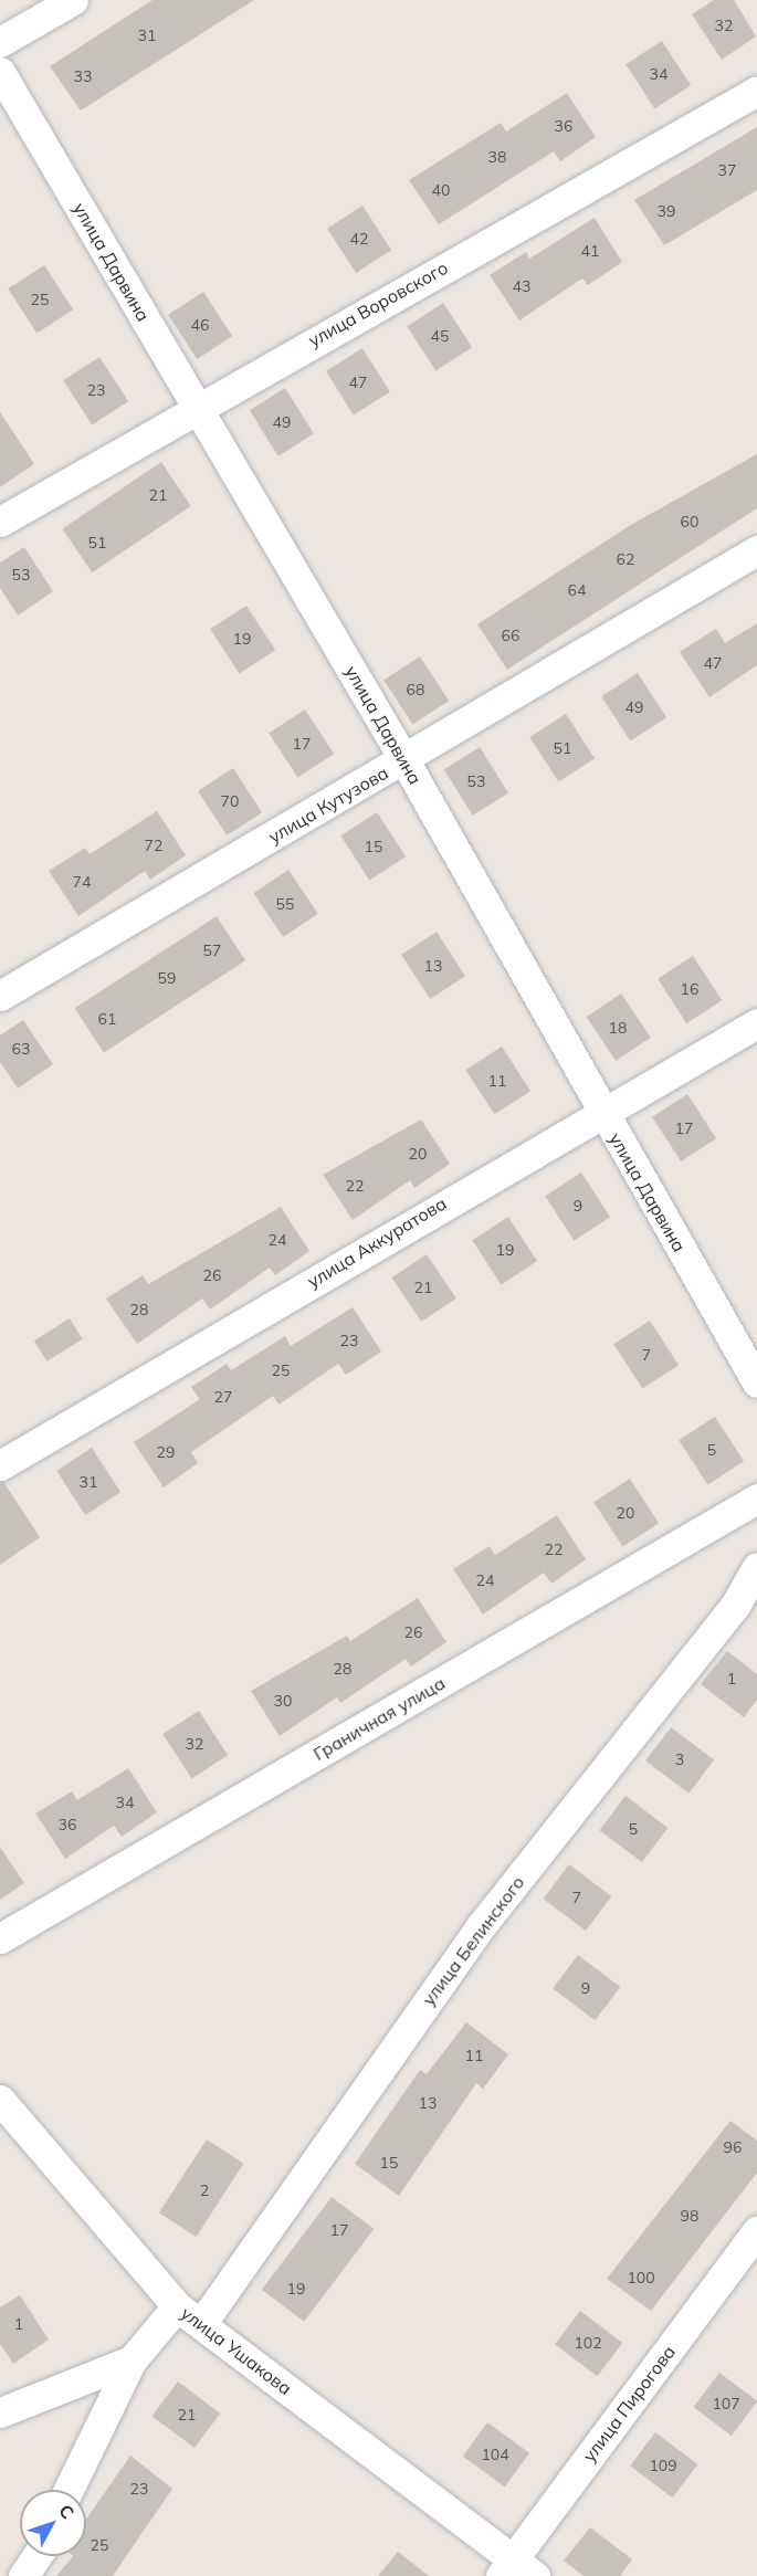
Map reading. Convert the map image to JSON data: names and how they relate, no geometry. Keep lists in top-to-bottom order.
{
  "streets": {
    "street": [
      "улица Дарвина",
      "улица Воровского",
      "улица Кутузова",
      "улица Аккуратова",
      "Граничная улица",
      "улица Белинского",
      "улица Ушакова",
      "улица Пирогова"
    ]
  },
  "crossings": [
    ["улица Дарвина", "улица Воровского"],
    ["улица Дарвина", "улица Кутузова"],
    ["улица Дарвина", "улица Аккуратова"],
    ["улица Белинского", "улица Ушакова"],
    ["улица Ушакова", "улица Пирогова"]
  ],
  "house_numbers": [
    "32",
    "31",
    "34",
    "33",
    "36",
    "38",
    "37",
    "40",
    "39",
    "42",
    "41",
    "43",
    "25",
    "46",
    "45",
    "47",
    "23",
    "49",
    "21",
    "60",
    "51",
    "62",
    "53",
    "64",
    "66",
    "19",
    "47",
    "68",
    "49",
    "17",
    "51",
    "53",
    "70",
    "72",
    "15",
    "74",
    "55",
    "57",
    "13",
    "59",
    "16",
    "61",
    "18",
    "63",
    "11",
    "17",
    "20",
    "22",
    "9",
    "24",
    "19",
    "26",
    "21",
    "28",
    "23",
    "7",
    "25",
    "27",
    "5",
    "29",
    "31",
    "20",
    "22",
    "24",
    "26",
    "28",
    "1",
    "30",
    "32",
    "3",
    "34",
    "36",
    "5",
    "7",
    "9",
    "11",
    "13",
    "96",
    "15",
    "2",
    "98",
    "17",
    "100",
    "19",
    "1",
    "102",
    "107",
    "21",
    "104",
    "109",
    "23",
    "25"
  ],
  "north": "top right"
}
